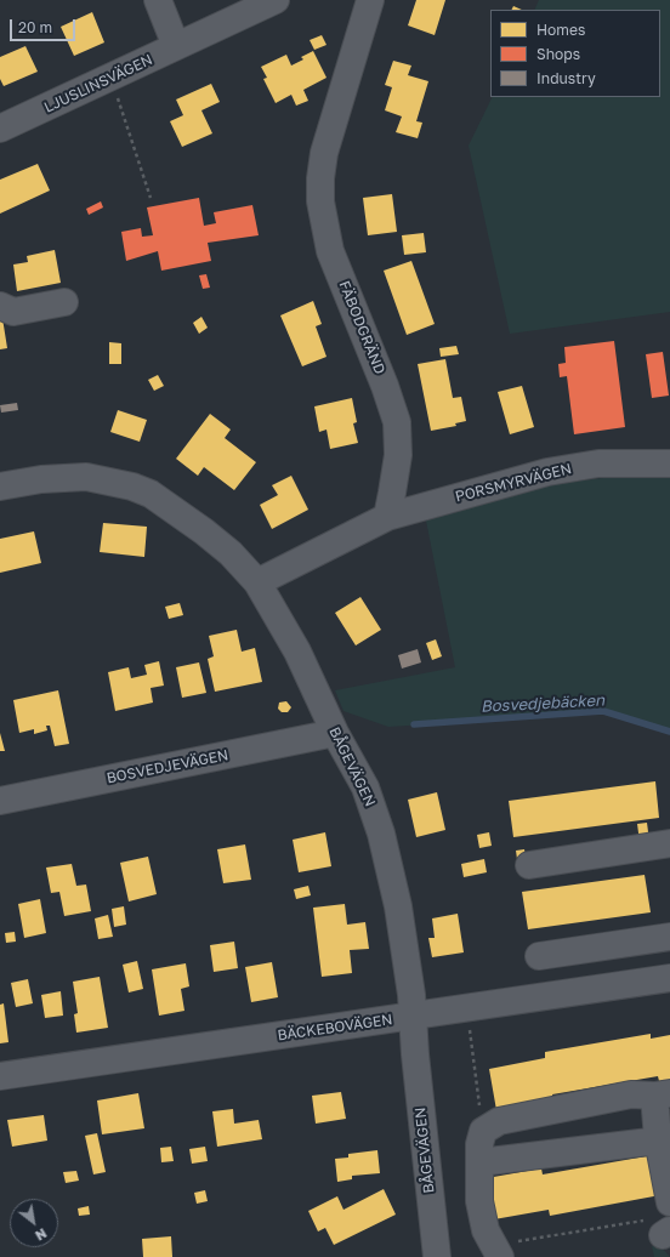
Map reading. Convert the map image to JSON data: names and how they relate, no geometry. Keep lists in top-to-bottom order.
{
  "streets": {
    "street": [
      "LJUSLINSVÄGEN",
      "FÄBODGRÄND",
      "PORSMYRVÄGEN",
      "BOSVEDJEVÄGEN",
      "BÅGEVÄGEN",
      "BÄCKEBOVÄGEN"
    ]
  },
  "crossings": [
    ["FÄBODGRÄND", "PORSMYRVÄGEN"],
    ["BOSVEDJEVÄGEN", "BÅGEVÄGEN"],
    ["BÅGEVÄGEN", "BÄCKEBOVÄGEN"]
  ],
  "water": ["Bosvedjebäcken"],
  "legend": ["Homes", "Shops", "Industry"],
  "scale_bar": "20 m",
  "north": "bottom right"
}
